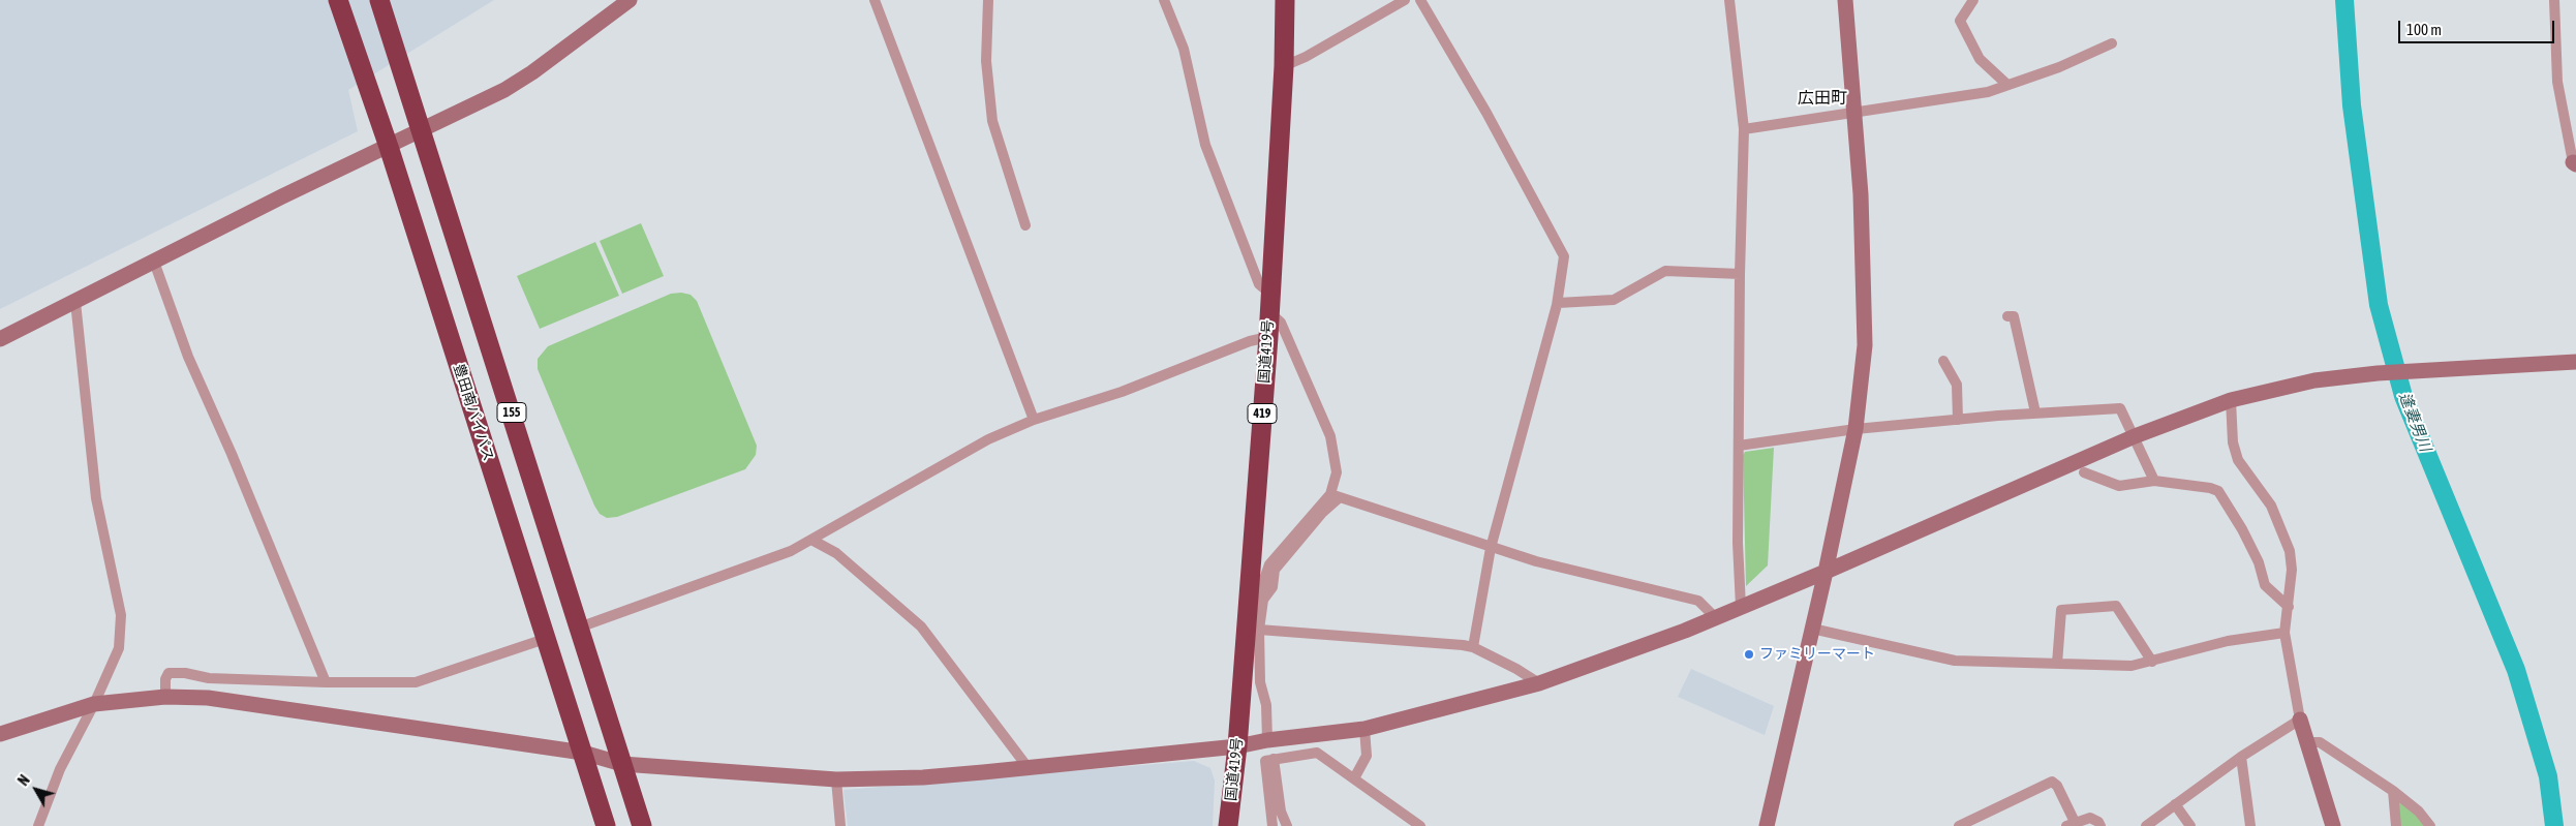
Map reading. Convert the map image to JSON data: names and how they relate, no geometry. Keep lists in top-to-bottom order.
{
  "streets": {
    "highway": [
      "国道419号",
      "豊田南バイパス",
      "155",
      "419"
    ]
  },
  "districts": ["広田町"],
  "water": ["逢妻男川"],
  "places": ["ファミリーマート"],
  "scale_bar": "100 m",
  "north": "top left"
}
